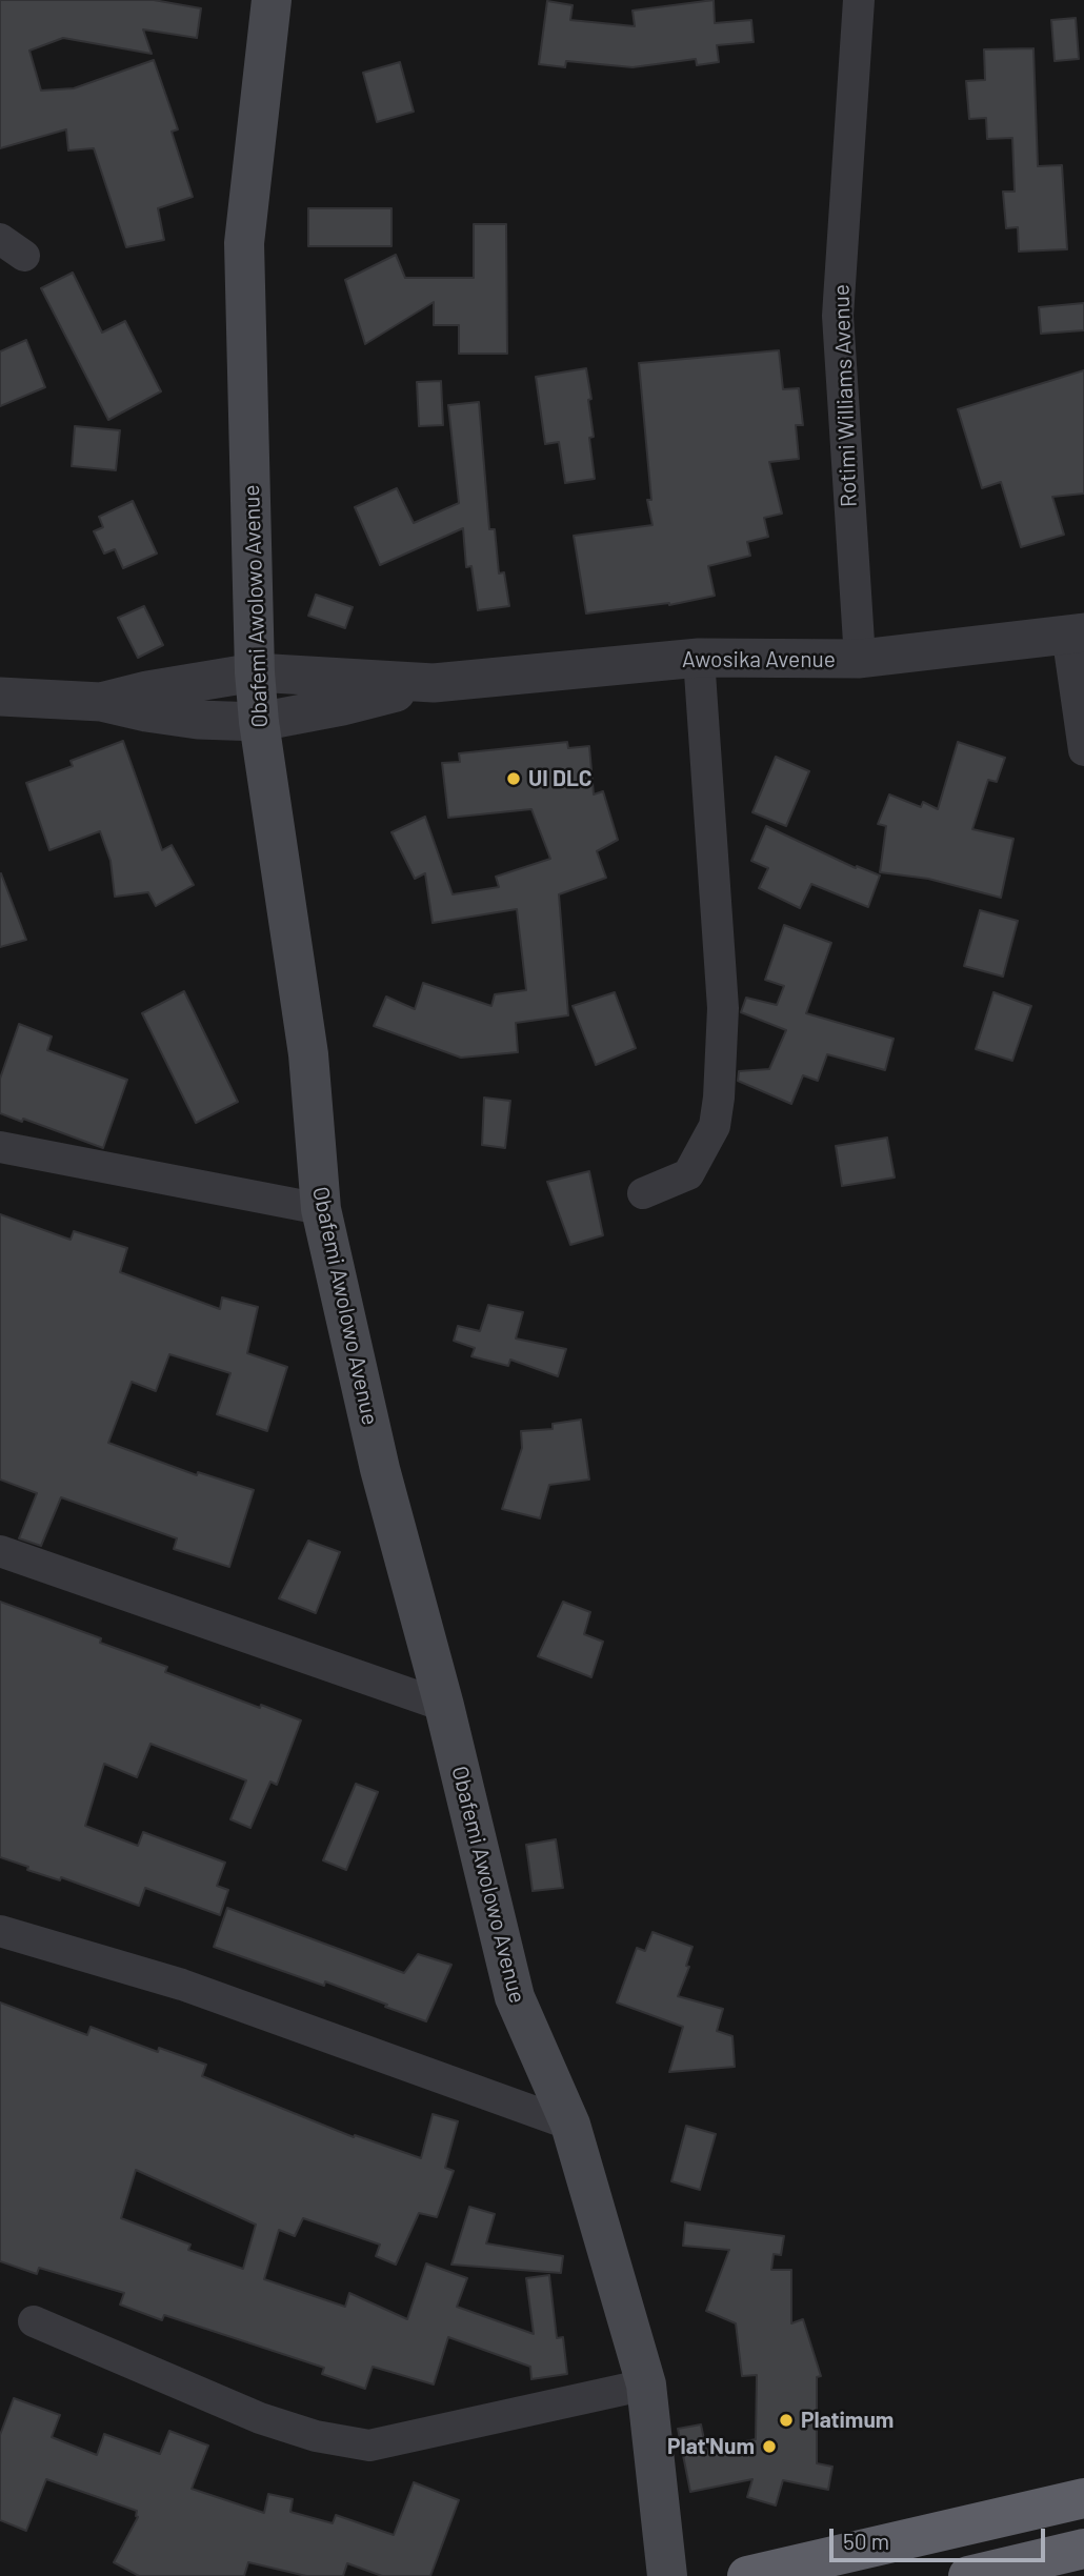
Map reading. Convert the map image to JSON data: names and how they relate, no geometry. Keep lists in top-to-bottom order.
{
  "streets": {
    "main road": ["Obafemi Awolowo Avenue"],
    "street": ["Rotimi Williams Avenue", "Awosika Avenue"]
  },
  "crossings": [
    ["Rotimi Williams Avenue", "Awosika Avenue"],
    ["Obafemi Awolowo Avenue", "Awosika Avenue"]
  ],
  "places": ["UI DLC", "Platimum", "Plat'Num"],
  "scale_bar": "50 m"
}
